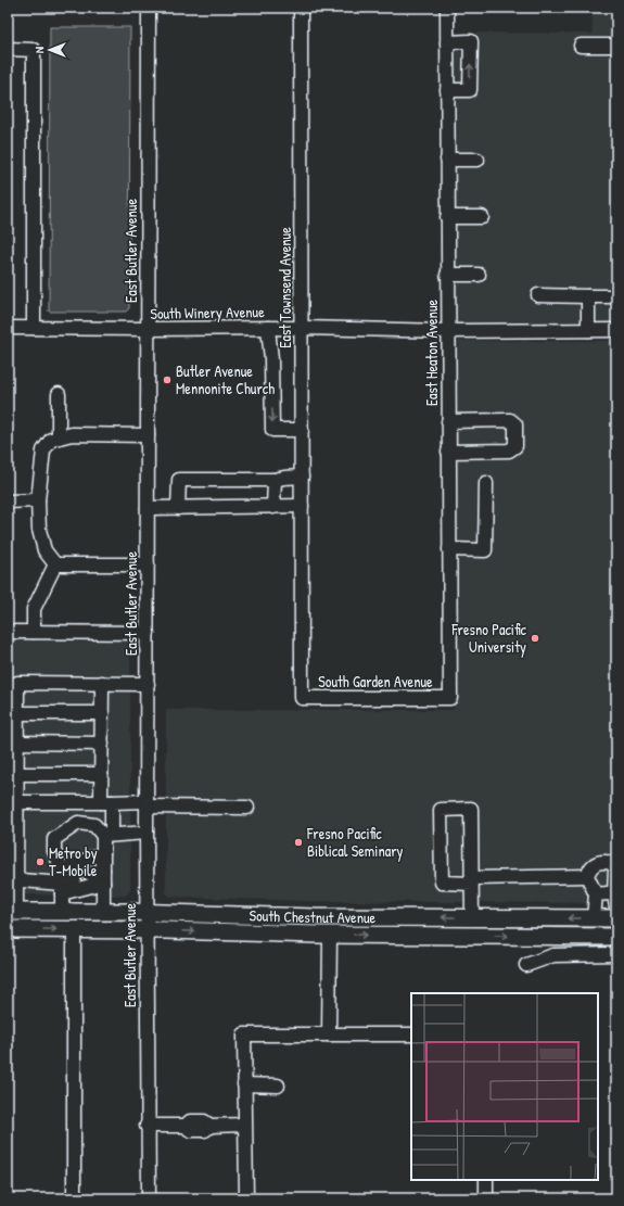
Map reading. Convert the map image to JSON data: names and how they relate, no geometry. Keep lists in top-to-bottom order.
{
  "streets": {
    "main road": ["South Chestnut Avenue"],
    "street": [
      "East Butler Avenue",
      "East Townsend Avenue",
      "South Winery Avenue",
      "East Heaton Avenue",
      "South Garden Avenue"
    ]
  },
  "crossings": [
    ["East Butler Avenue", "South Winery Avenue"],
    ["East Butler Avenue", "South Chestnut Avenue"],
    ["East Townsend Avenue", "South Winery Avenue"],
    ["East Townsend Avenue", "South Garden Avenue"],
    ["South Winery Avenue", "East Heaton Avenue"],
    ["East Heaton Avenue", "South Garden Avenue"]
  ],
  "places": [
    "Butler Avenue Mennonite Church",
    "Fresno Pacific University",
    "Fresno Pacific Biblical Seminary",
    "Metro by T-Mobile"
  ],
  "north": "left"
}
